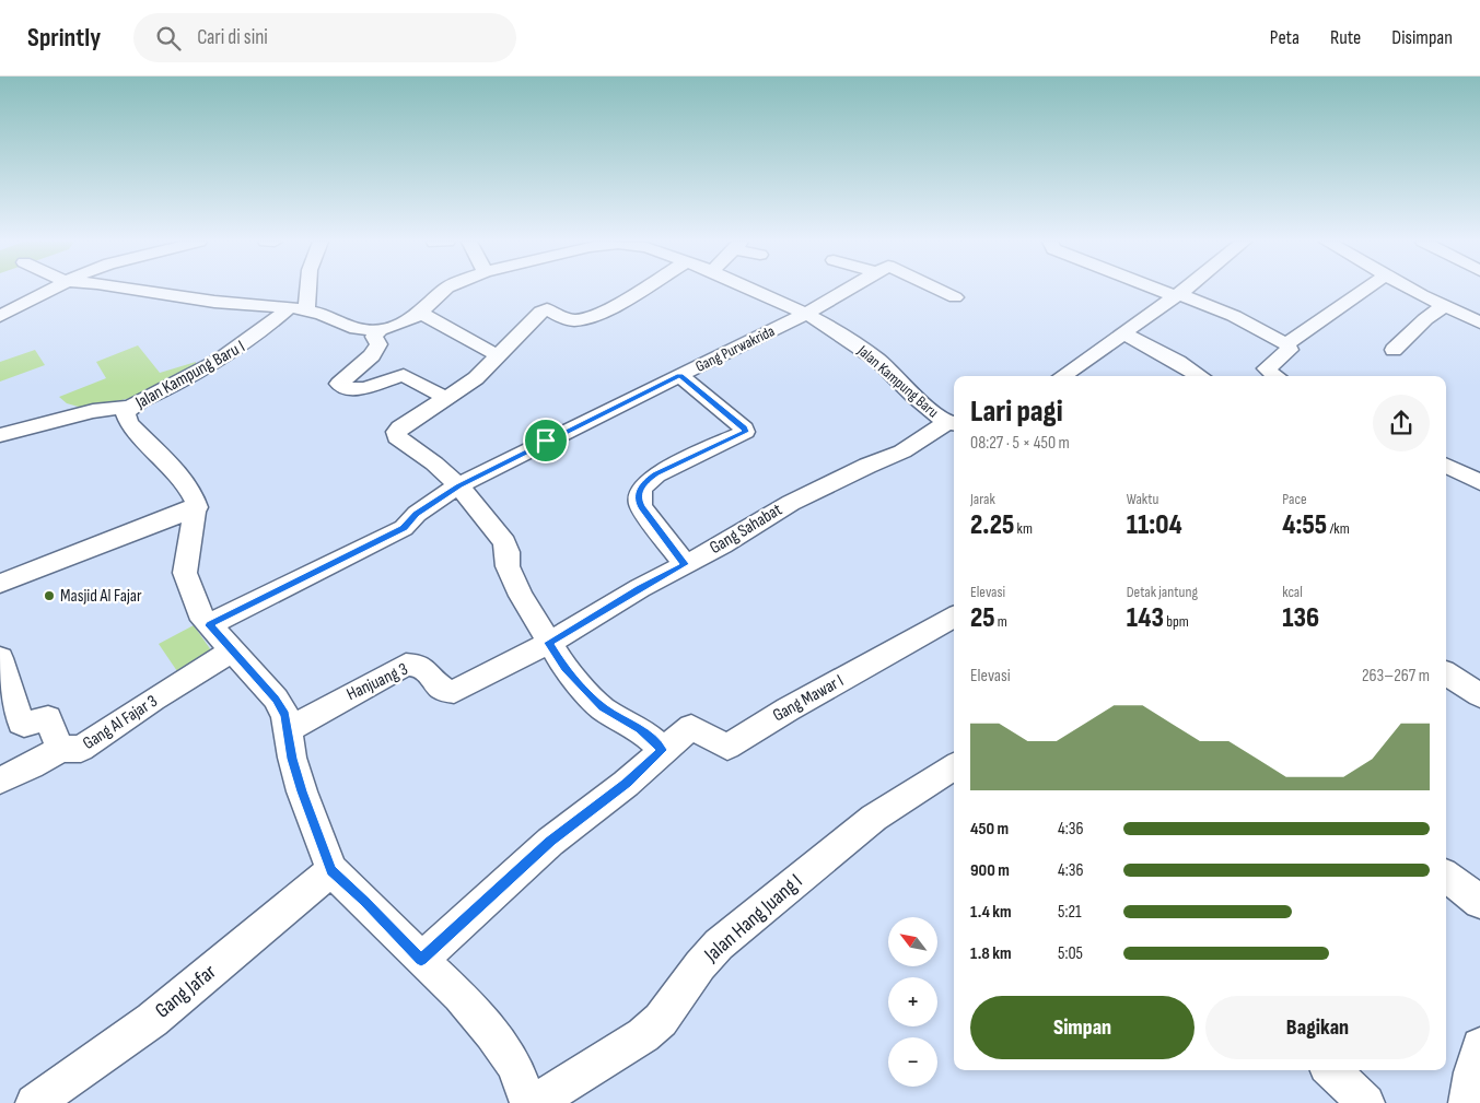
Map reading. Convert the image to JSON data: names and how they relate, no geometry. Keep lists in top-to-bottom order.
{
  "streets": {
    "street": [
      "Gang Purwakrida",
      "Jalan Kampung Baru I",
      "Jalan Kampung Baru",
      "Gang Sahabat",
      "Hanjuang 3",
      "Gang Mawar I",
      "Gang Al Fajar 3",
      "Jalan Hang Juang I",
      "Gang Jafar"
    ]
  },
  "crossings": [
    ["Gang Purwakrida", "Jalan Kampung Baru"],
    ["Jalan Kampung Baru I", "Jalan Kampung Baru"],
    ["Jalan Kampung Baru", "Gang Sahabat"],
    ["Gang Sahabat", "Hanjuang 3"]
  ],
  "places": ["Masjid Al Fajar"],
  "north": "top left",
  "page": {
    "header": "Sprintly",
    "search": "Cari di sini",
    "nav": ["Peta", "Rute", "Disimpan"],
    "heading": ["Lari pagi", "08:27 · 5 × 450 m"],
    "stats": [
      ["Jarak", "2.25 km"],
      ["Waktu", "11:04"],
      ["Pace", "4:55 /km"],
      ["Elevasi", "25 m"],
      ["Detak jantung", "143 bpm"],
      ["kcal", "136"]
    ],
    "chart": ["Elevasi", "263–267 m"],
    "list": [
      {
        "name": "450 m",
        "note": "4:36"
      },
      {
        "name": "900 m",
        "note": "4:36"
      },
      {
        "name": "1.4 km",
        "note": "5:21"
      },
      {
        "name": "1.8 km",
        "note": "5:05"
      }
    ],
    "map_buttons": ["+", "−"],
    "buttons": ["Simpan", "Bagikan"]
  }
}
